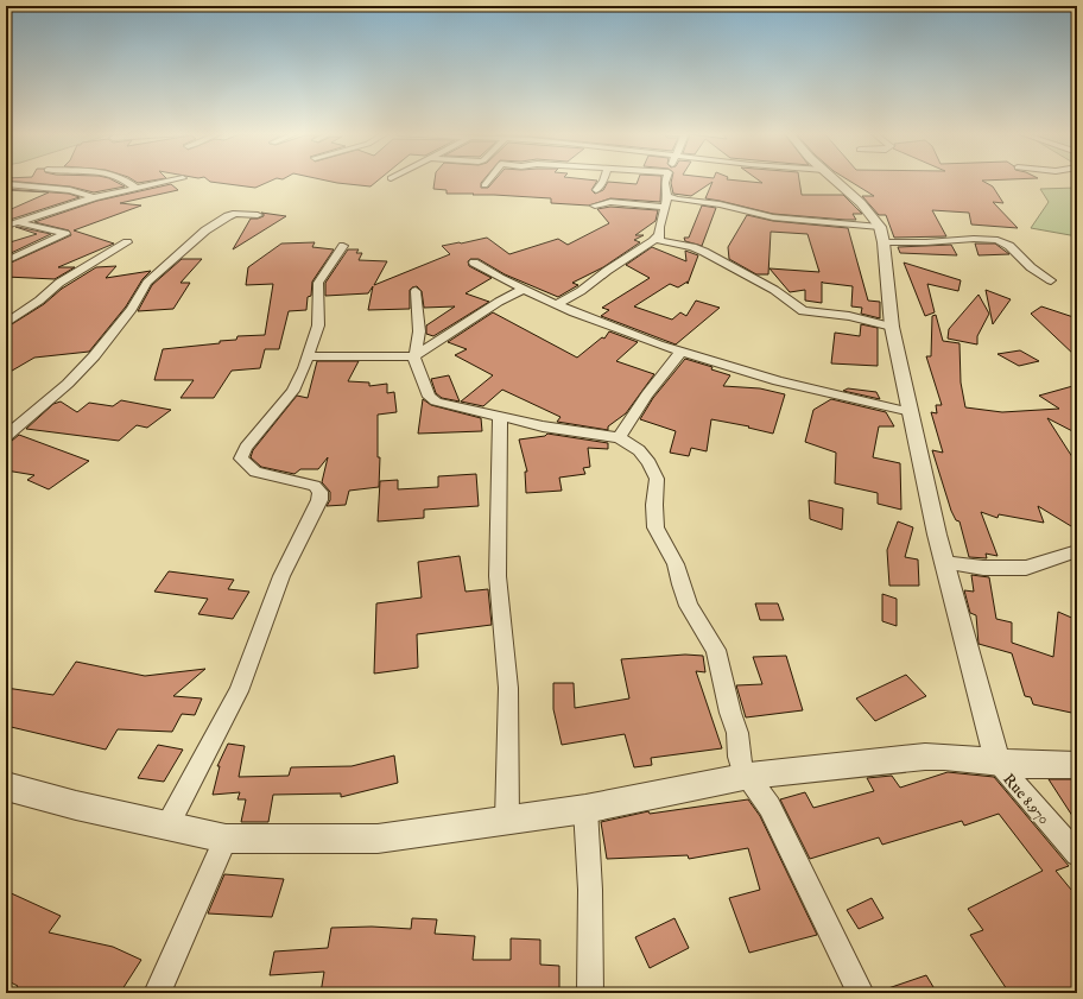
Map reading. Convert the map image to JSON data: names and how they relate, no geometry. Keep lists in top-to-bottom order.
{
  "streets": {
    "street": ["Rue 8.970"]
  }
}
